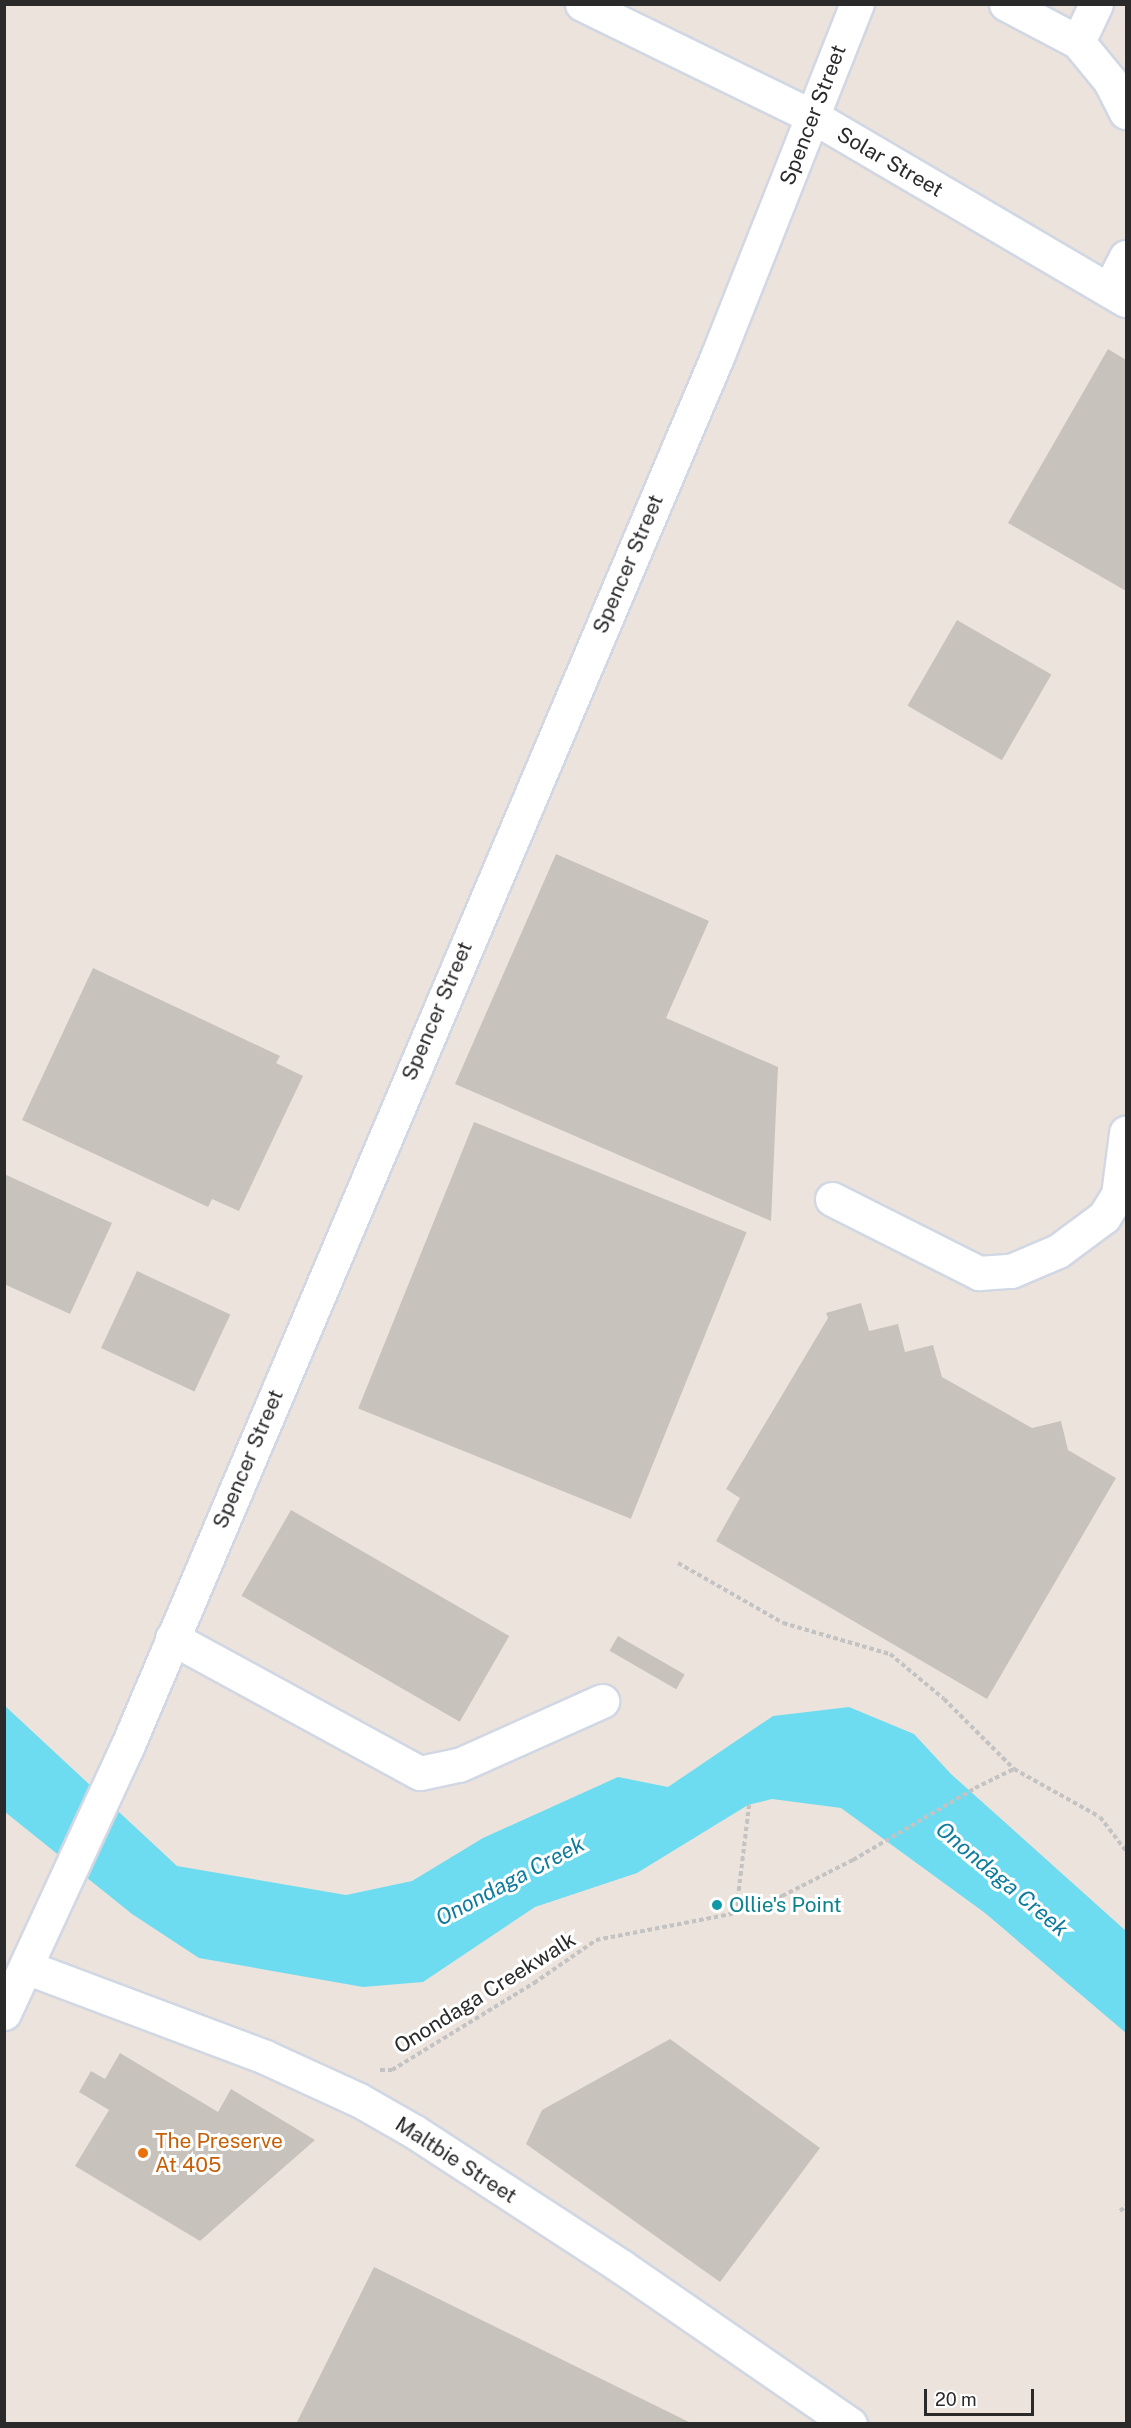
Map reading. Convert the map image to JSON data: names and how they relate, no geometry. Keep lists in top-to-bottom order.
{
  "streets": {
    "street": ["Spencer Street", "Solar Street", "Maltbie Street"],
    "path": ["Onondaga Creekwalk"]
  },
  "crossings": [
    ["Spencer Street", "Solar Street"],
    ["Spencer Street", "Maltbie Street"]
  ],
  "water": ["Onondaga Creek"],
  "places": ["Ollie's Point", "The Preserve At 405"],
  "scale_bar": "20 m"
}
